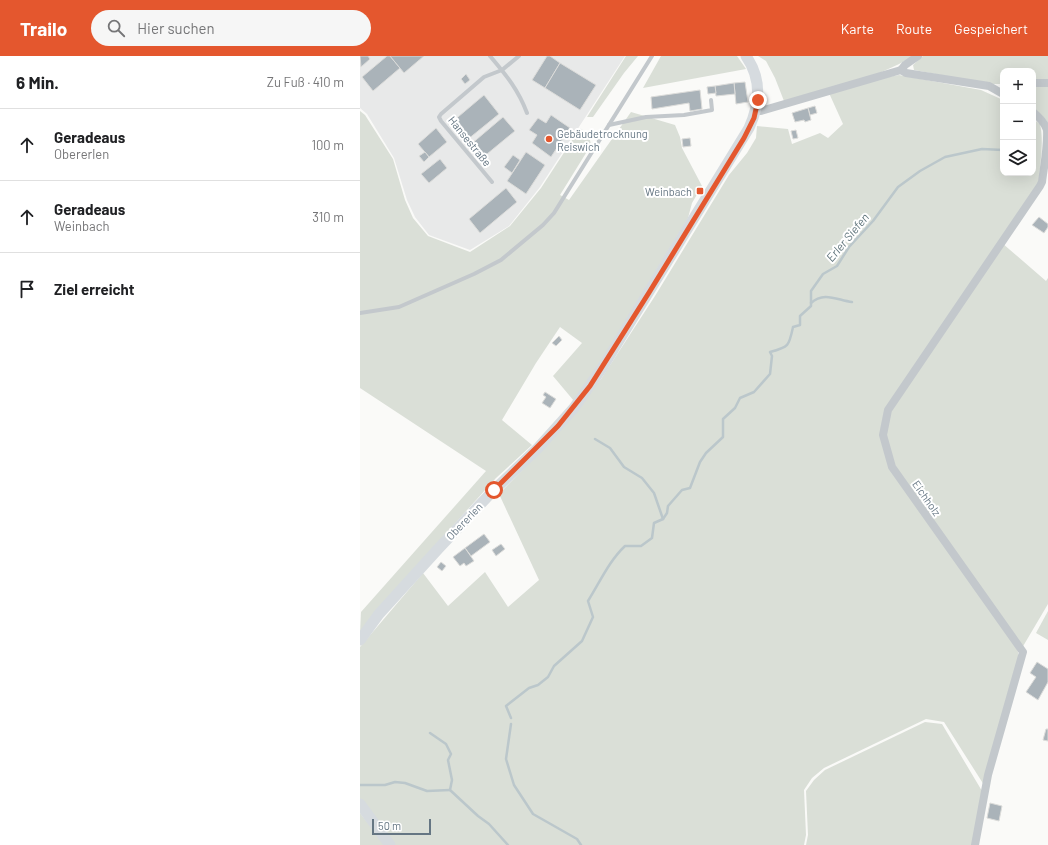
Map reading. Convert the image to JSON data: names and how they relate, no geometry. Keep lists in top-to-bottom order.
{
  "streets": {
    "main road": ["Obererlen"],
    "street": ["Eichholz"],
    "lane": ["Hansestraße"]
  },
  "water": ["Erler Siefen"],
  "places": {
    "other": ["Gebäudetrocknung Reiswich"],
    "transit": ["Weinbach"]
  },
  "scale_bar": "50 m",
  "page": {
    "header": "Trailo",
    "search": "Hier suchen",
    "nav": ["Karte", "Route", "Gespeichert"],
    "heading": ["6 Min.", "Zu Fuß · 410 m"],
    "map_buttons": ["+", "−"],
    "list": [
      ["Geradeaus", "Obererlen", "100 m"],
      ["Geradeaus", "Weinbach", "310 m"],
      "Ziel erreicht"
    ],
    "scale": "50 m"
  }
}
